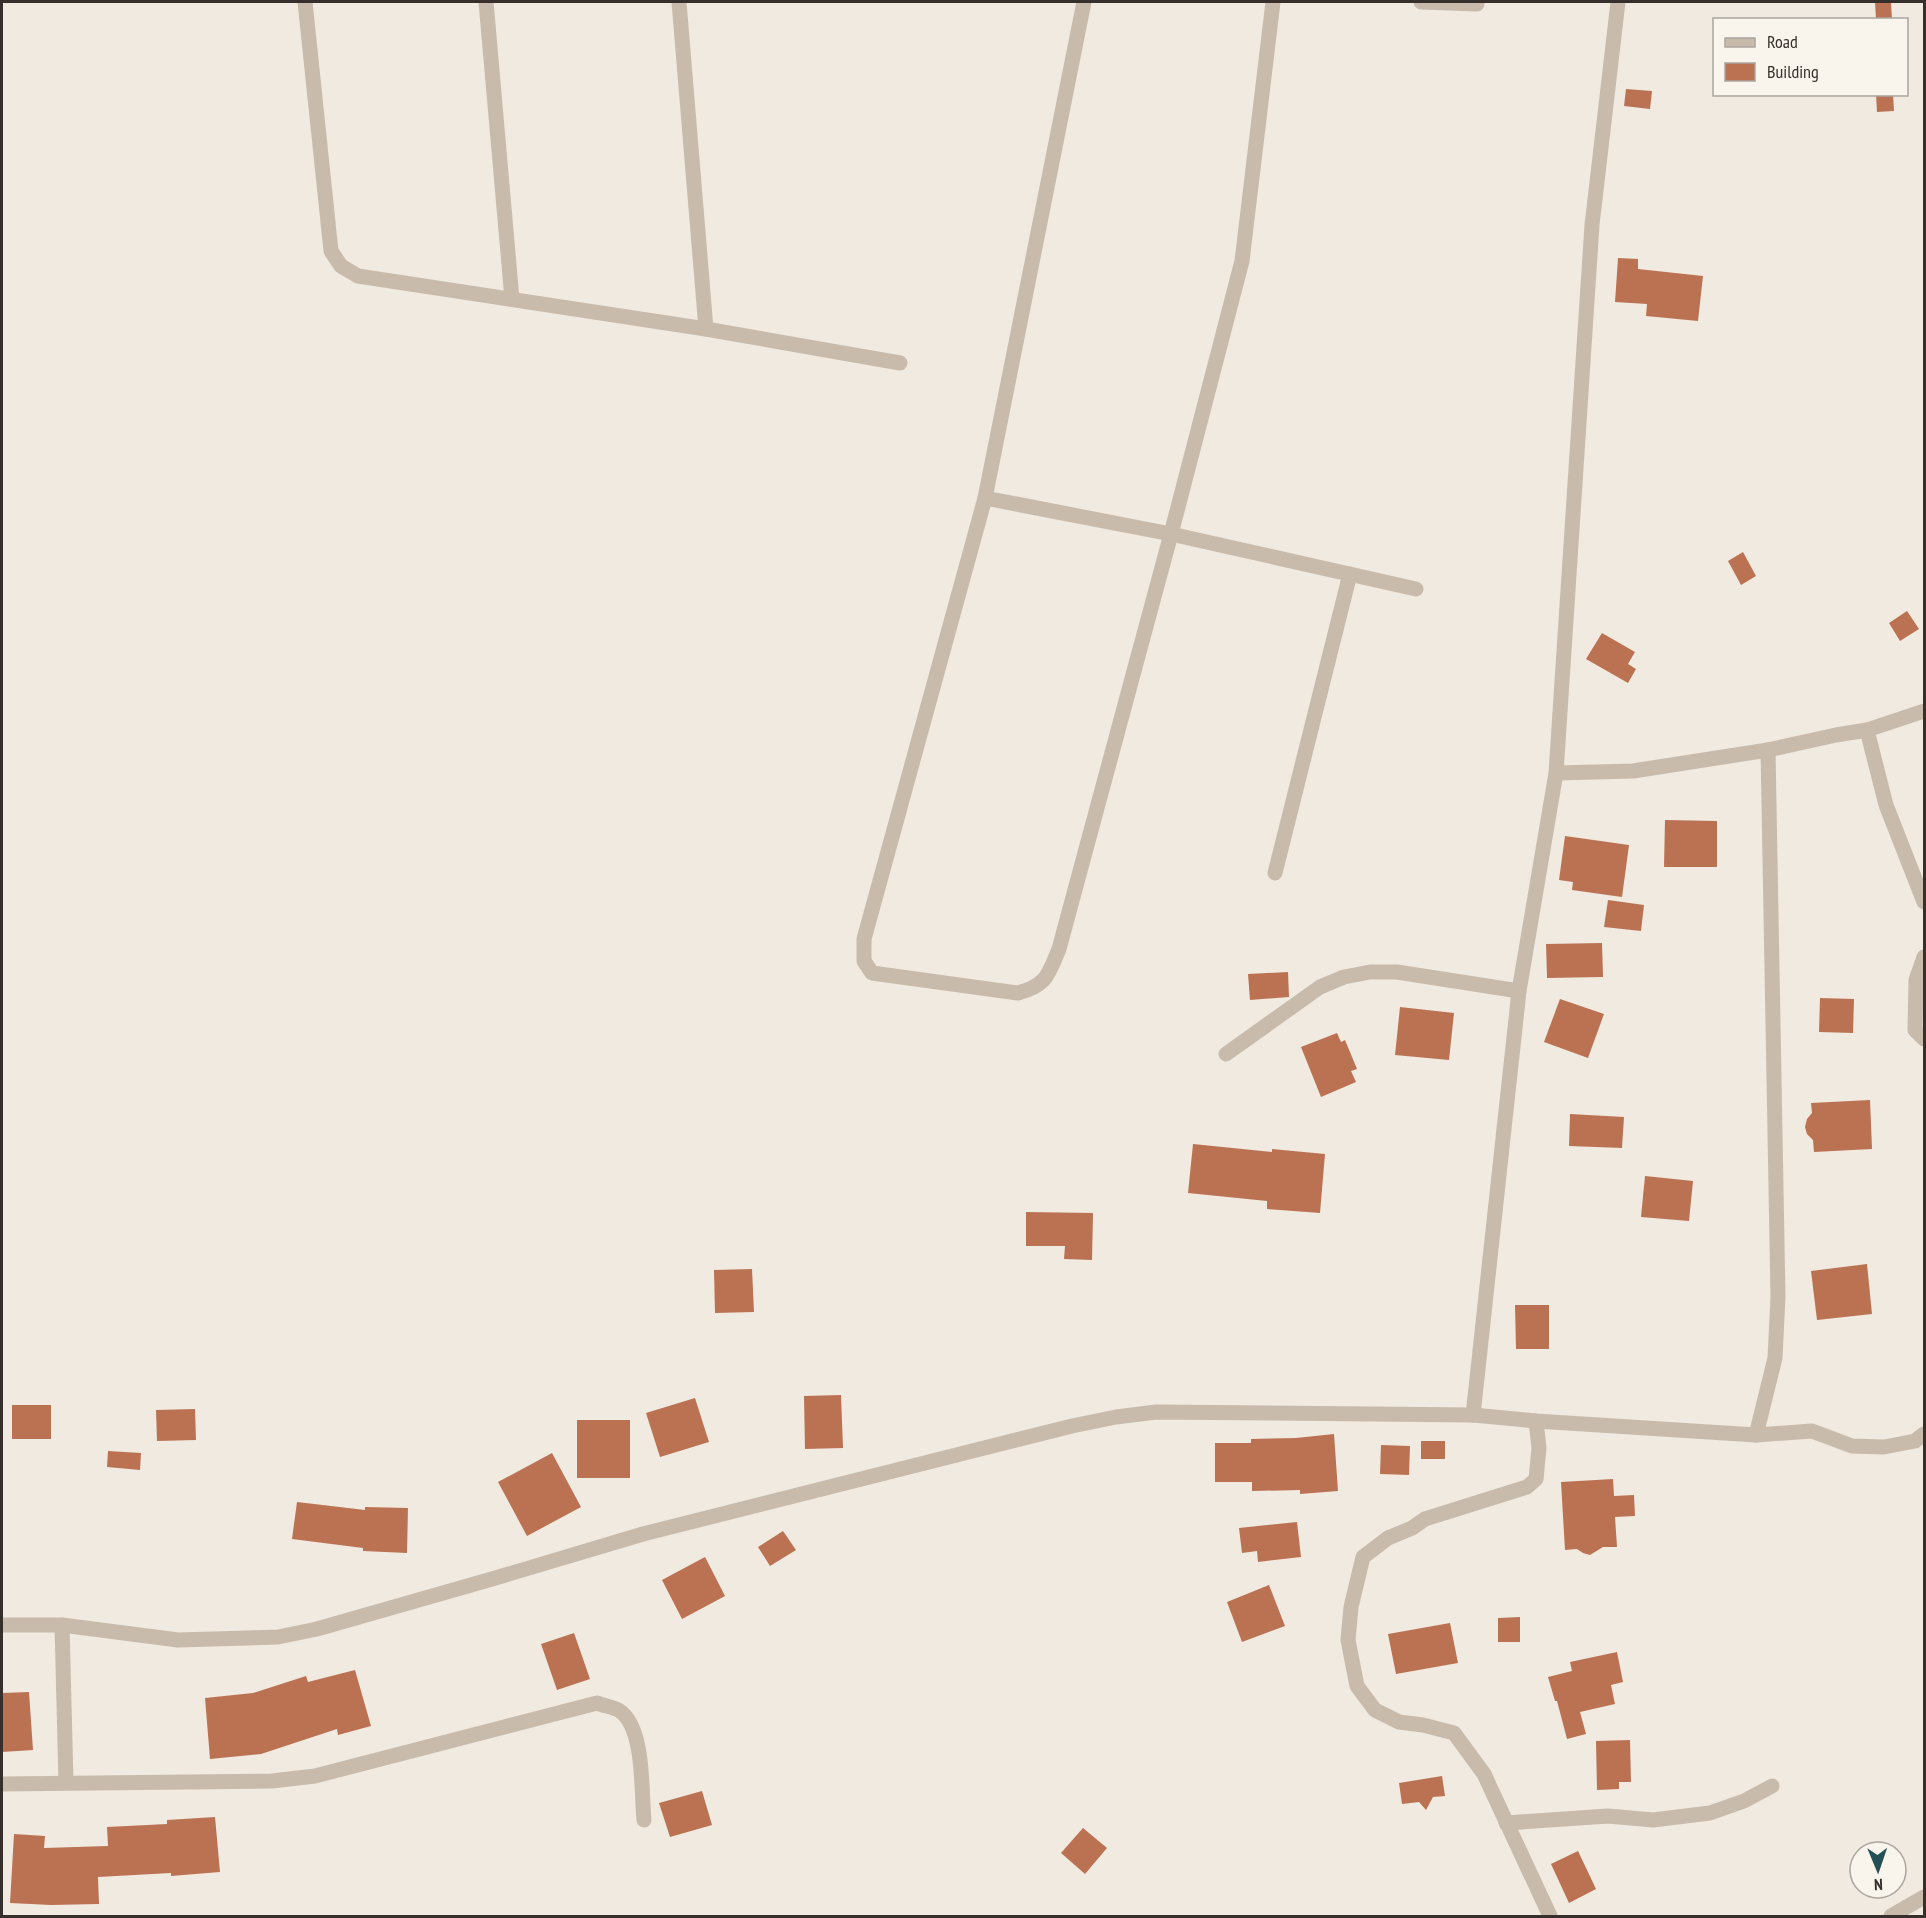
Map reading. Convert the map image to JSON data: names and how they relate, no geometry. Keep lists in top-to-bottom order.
{
  "legend": ["Road", "Building"],
  "north": "bottom"
}
